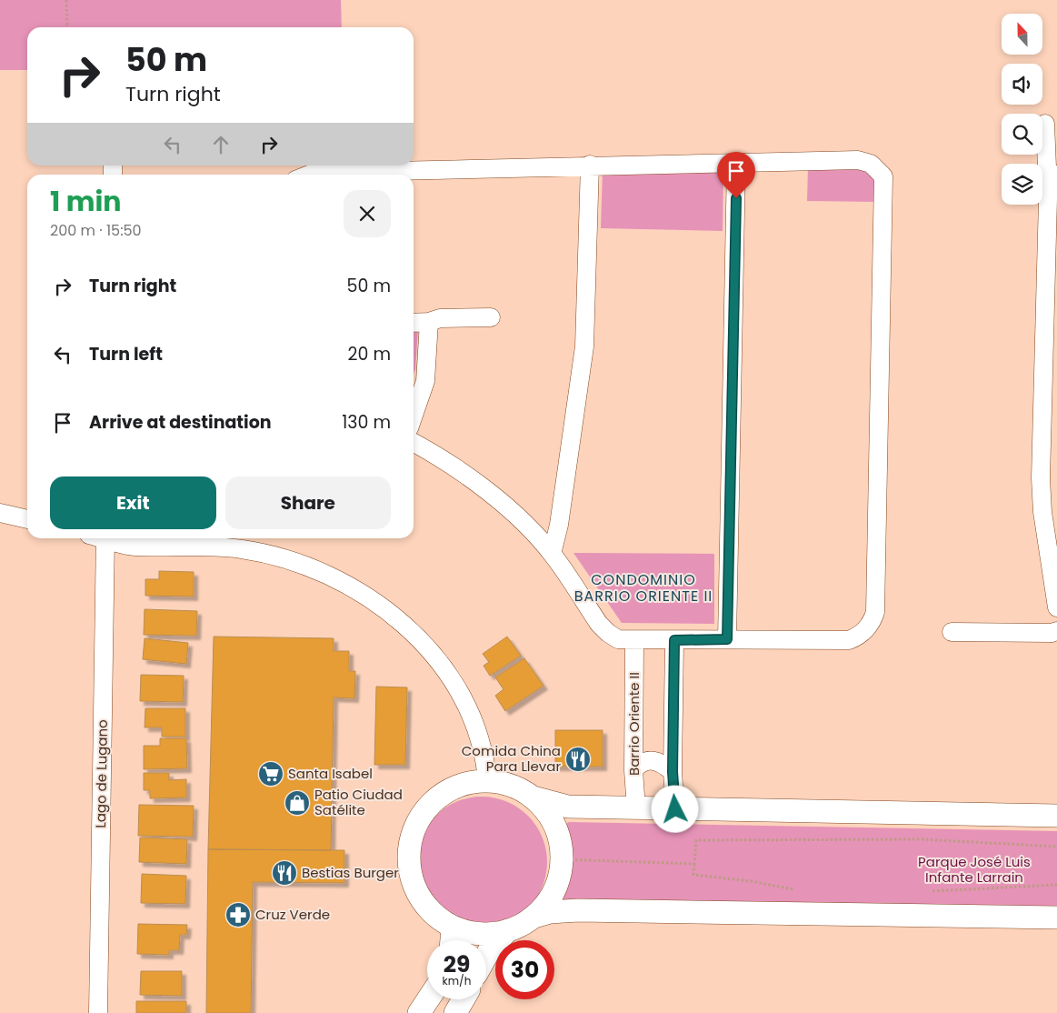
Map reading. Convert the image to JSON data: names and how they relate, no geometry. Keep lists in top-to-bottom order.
{
  "streets": {
    "street": ["Barrio Oriente II", "Lago de Lugano"]
  },
  "districts": ["CONDOMINIO BARRIO ORIENTE II"],
  "parks": ["Parque José Luis Infante Larrain"],
  "places": {
    "restaurant": ["Comida China Para Llevar", "Bestias Burger"],
    "supermarket": ["Santa Isabel"],
    "shop": ["Patio Ciudad Satélite"],
    "pharmacy": ["Cruz Verde"]
  },
  "north": "top",
  "page": {
    "turn": ["50 m", "Turn right"],
    "heading": ["1 min", "200 m · 15:50"],
    "list": [
      {
        "name": "Turn right",
        "value": "50 m"
      },
      {
        "name": "Turn left",
        "value": "20 m"
      },
      {
        "name": "Arrive at destination",
        "value": "130 m"
      }
    ],
    "buttons": ["Exit", "Share"],
    "speed": "29 km/h",
    "limit": "30"
  }
}
